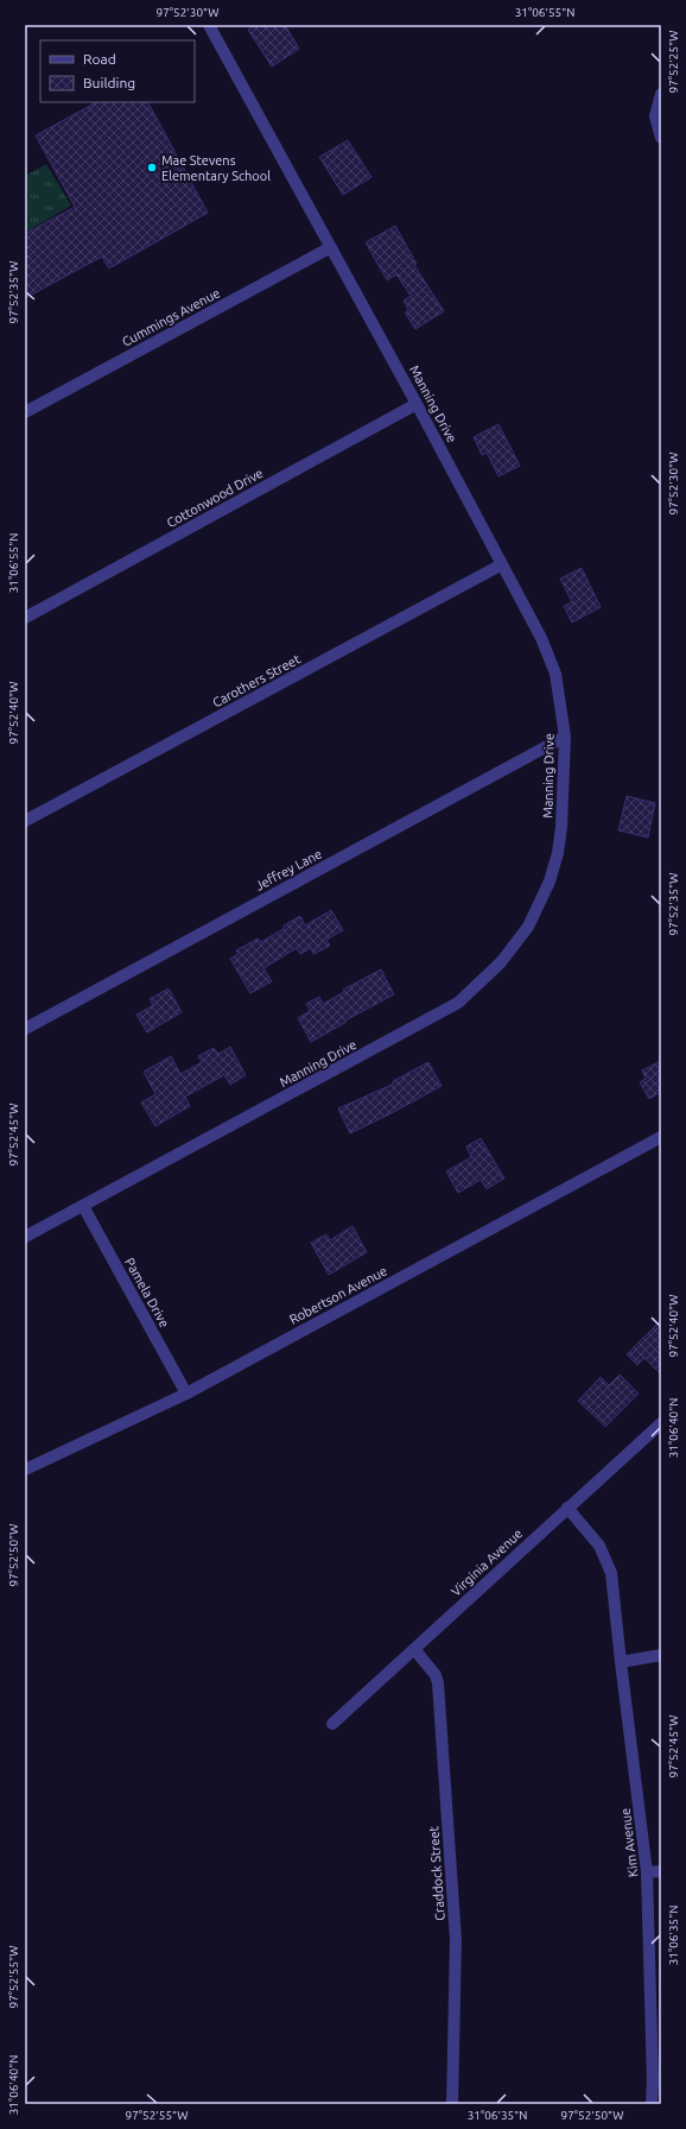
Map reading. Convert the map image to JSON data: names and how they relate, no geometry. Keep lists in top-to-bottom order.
{
  "streets": {
    "street": [
      "Cummings Avenue",
      "Manning Drive",
      "Cottonwood Drive",
      "Carothers Street",
      "Jeffrey Lane",
      "Pamela Drive",
      "Robertson Avenue",
      "Virginia Avenue",
      "Kim Avenue",
      "Craddock Street"
    ]
  },
  "crossings": [
    ["Cummings Avenue", "Manning Drive"],
    ["Manning Drive", "Cottonwood Drive"],
    ["Manning Drive", "Carothers Street"],
    ["Manning Drive", "Jeffrey Lane"],
    ["Manning Drive", "Pamela Drive"],
    ["Pamela Drive", "Robertson Avenue"],
    ["Virginia Avenue", "Kim Avenue"],
    ["Virginia Avenue", "Craddock Street"]
  ],
  "places": ["Mae Stevens Elementary School"],
  "legend": ["Road", "Building"],
  "coordinates": [
    "97°52'30\"W",
    "31°06'55\"N",
    "97°52'25\"W",
    "97°52'35\"W",
    "97°52'40\"W",
    "97°52'45\"W",
    "31°06'40\"N",
    "97°52'50\"W",
    "31°06'35\"N",
    "97°52'55\"W"
  ]
}
